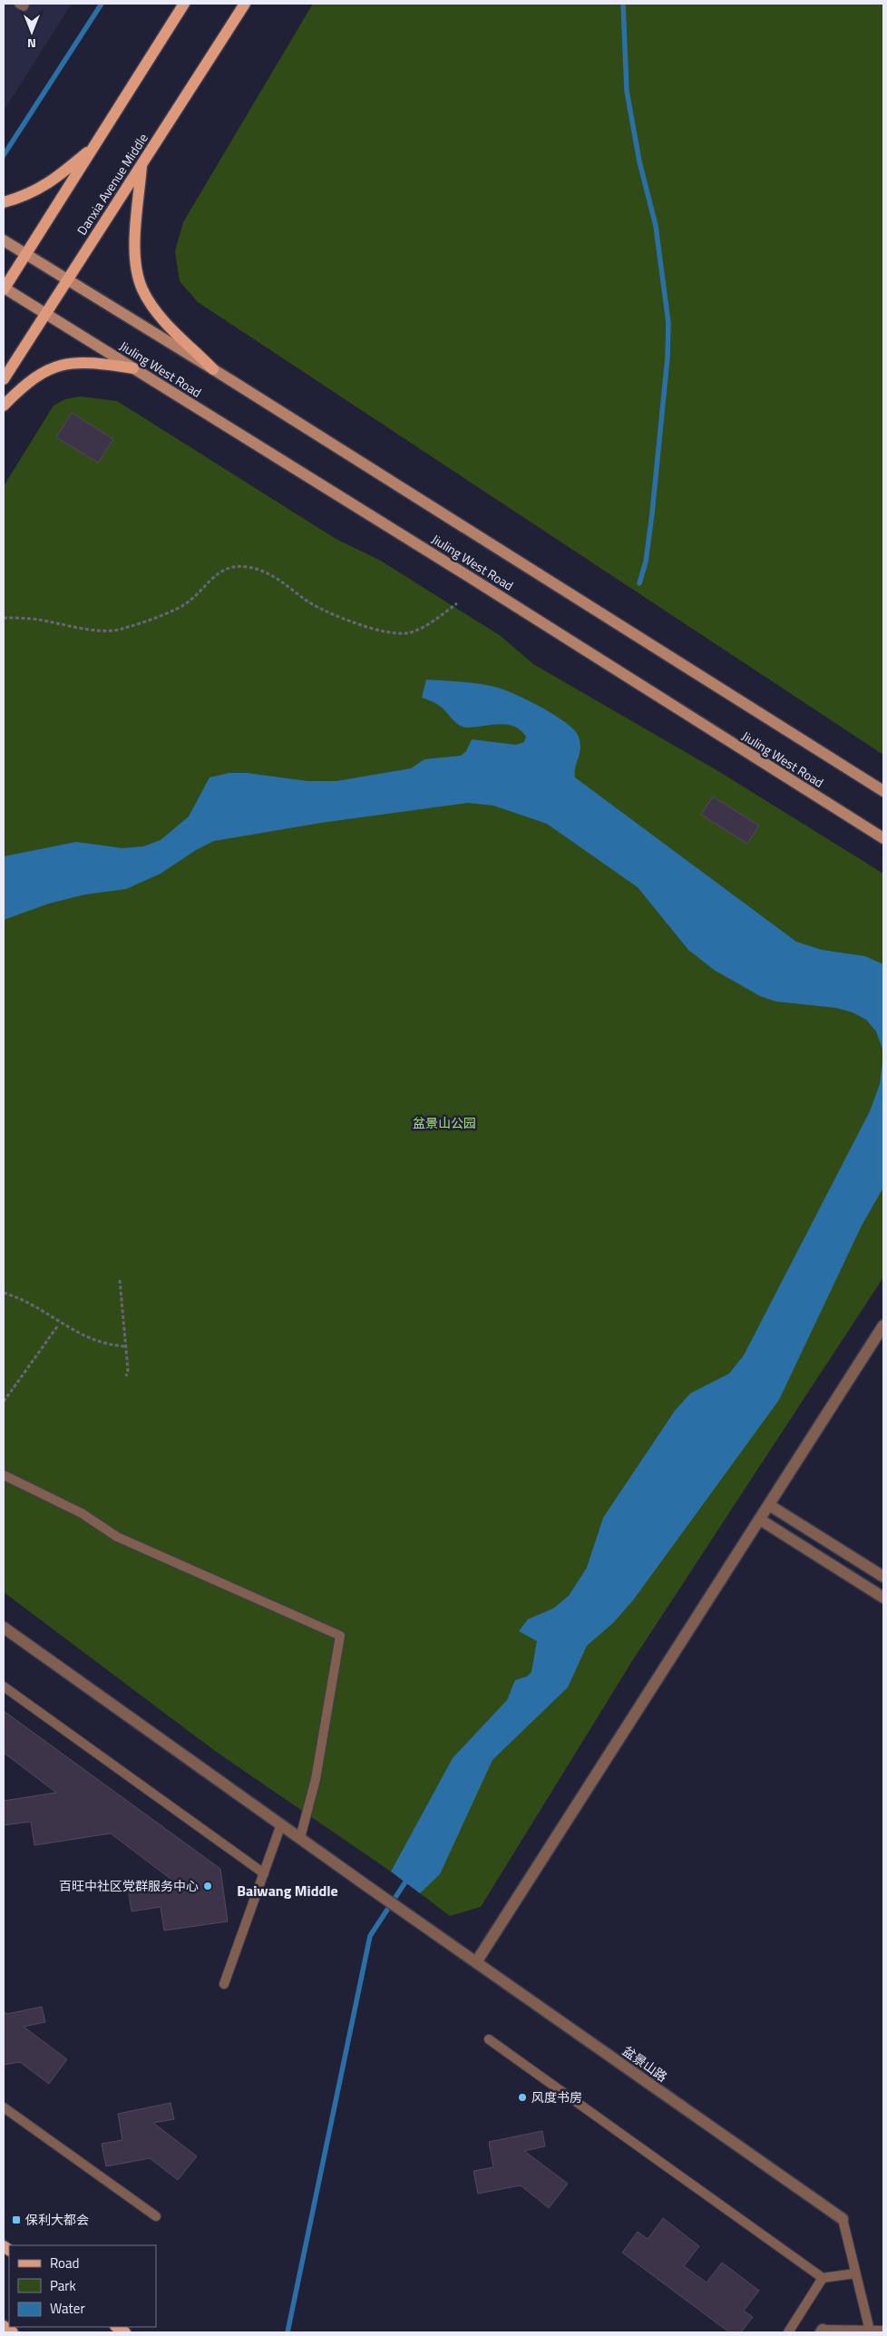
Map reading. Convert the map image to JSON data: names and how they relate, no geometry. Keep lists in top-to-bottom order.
{
  "streets": {
    "main road": ["Danxia Avenue Middle", "Jiuling West Road"],
    "street": ["盆景山路"]
  },
  "crossings": [
    ["Danxia Avenue Middle", "Jiuling West Road"]
  ],
  "districts": ["Baiwang Middle"],
  "parks": ["盆景山公园"],
  "places": {
    "other": ["百旺中社区党群服务中心", "风度书房"],
    "transit": ["保利大都会"]
  },
  "legend": ["Road", "Park", "Water"],
  "north": "bottom"
}
